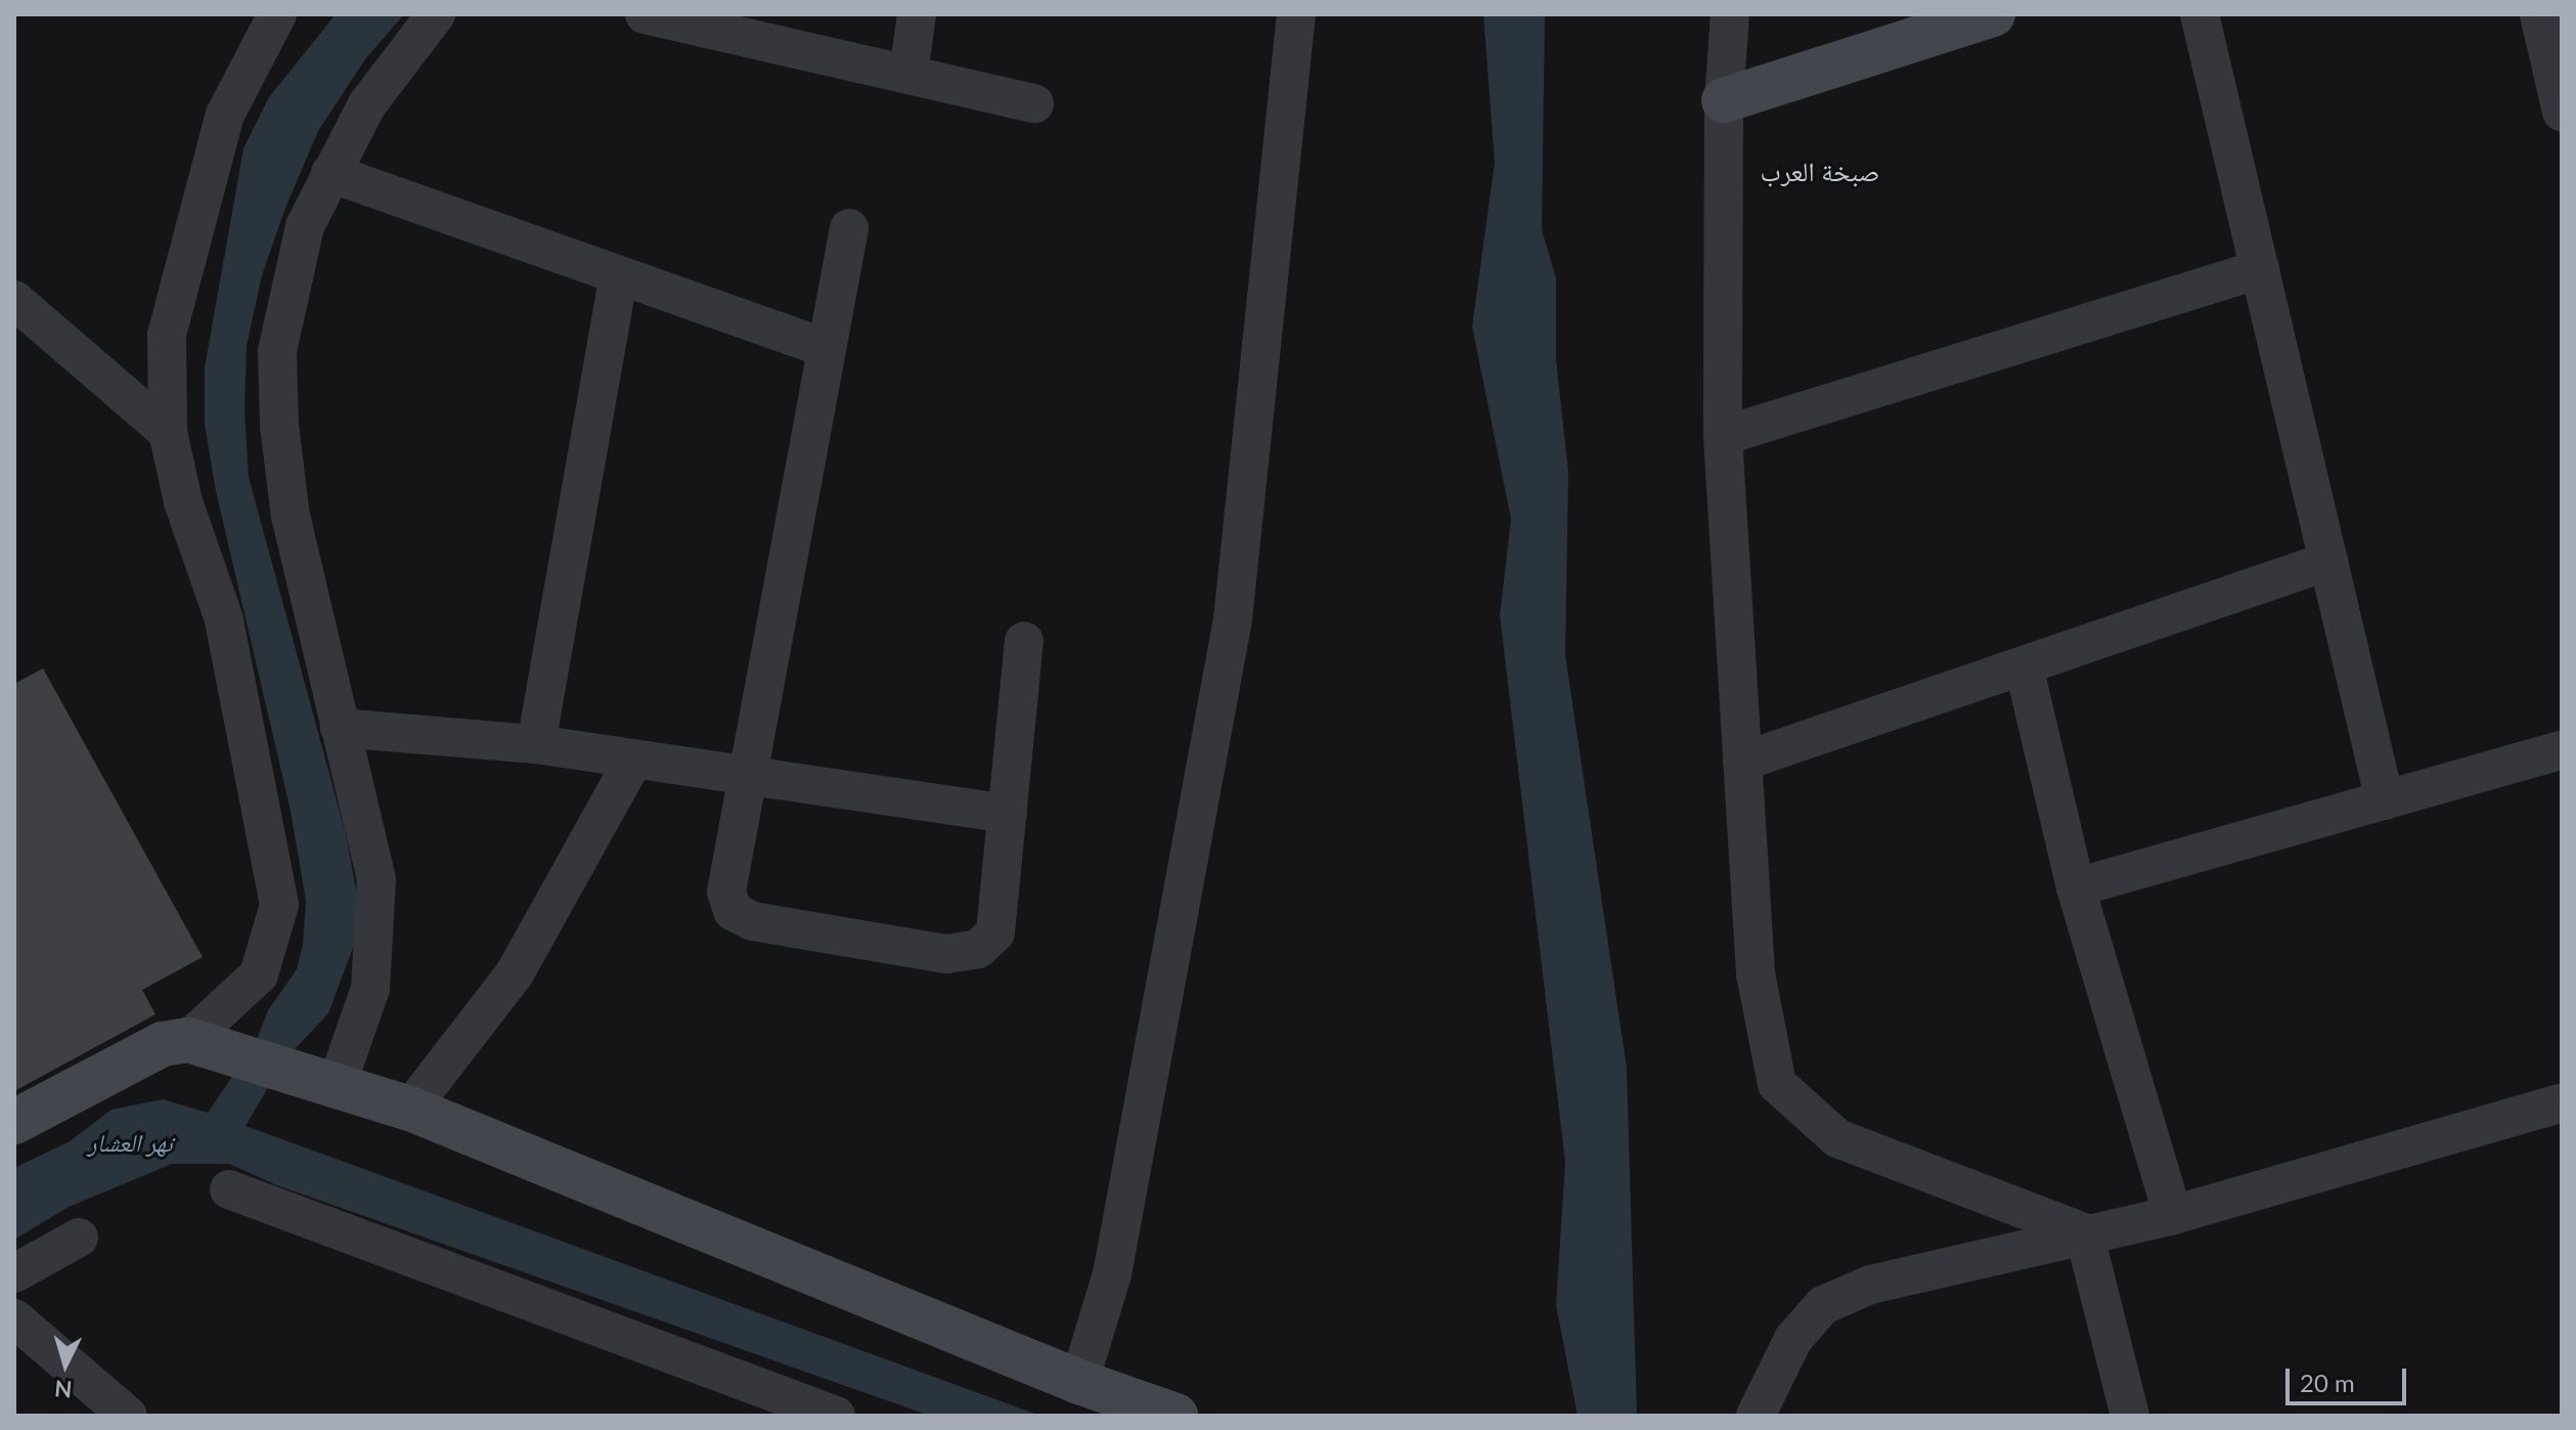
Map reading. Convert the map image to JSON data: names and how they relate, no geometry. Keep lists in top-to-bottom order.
{
  "districts": ["صبخة العرب"],
  "water": ["نهر العشار"],
  "scale_bar": "20 m",
  "north": "bottom"
}
